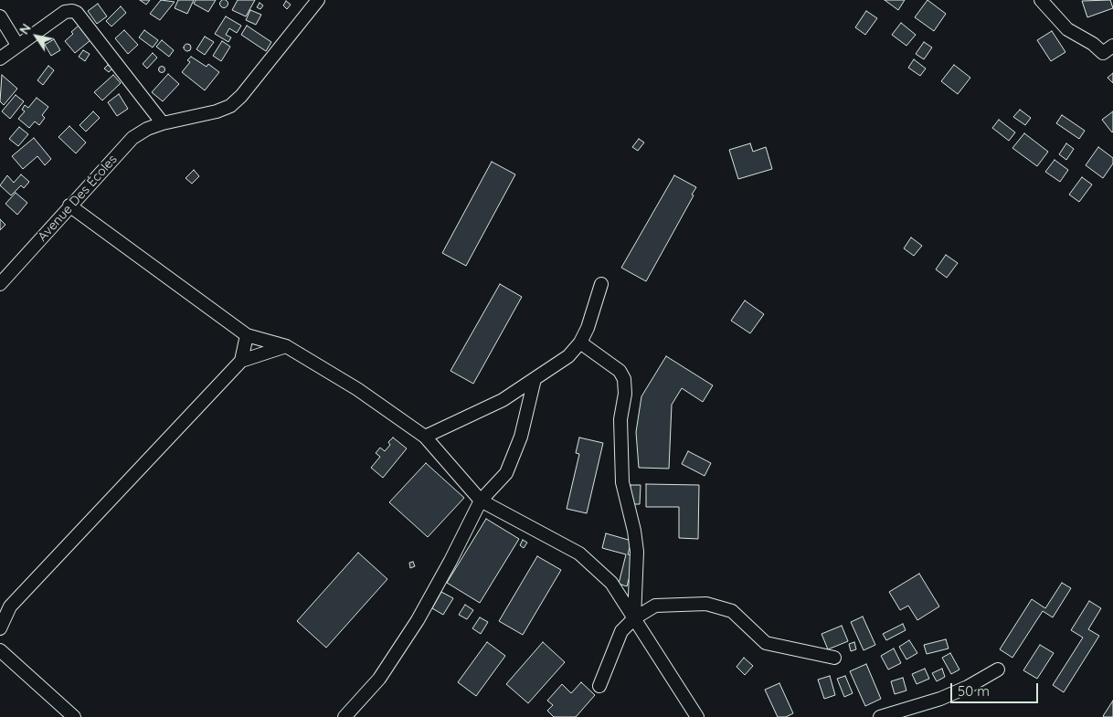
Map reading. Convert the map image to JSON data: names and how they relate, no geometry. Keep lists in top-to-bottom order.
{
  "streets": {
    "street": ["Avenue Des Écoles"]
  },
  "scale_bar": "50 m",
  "north": "top left"
}
